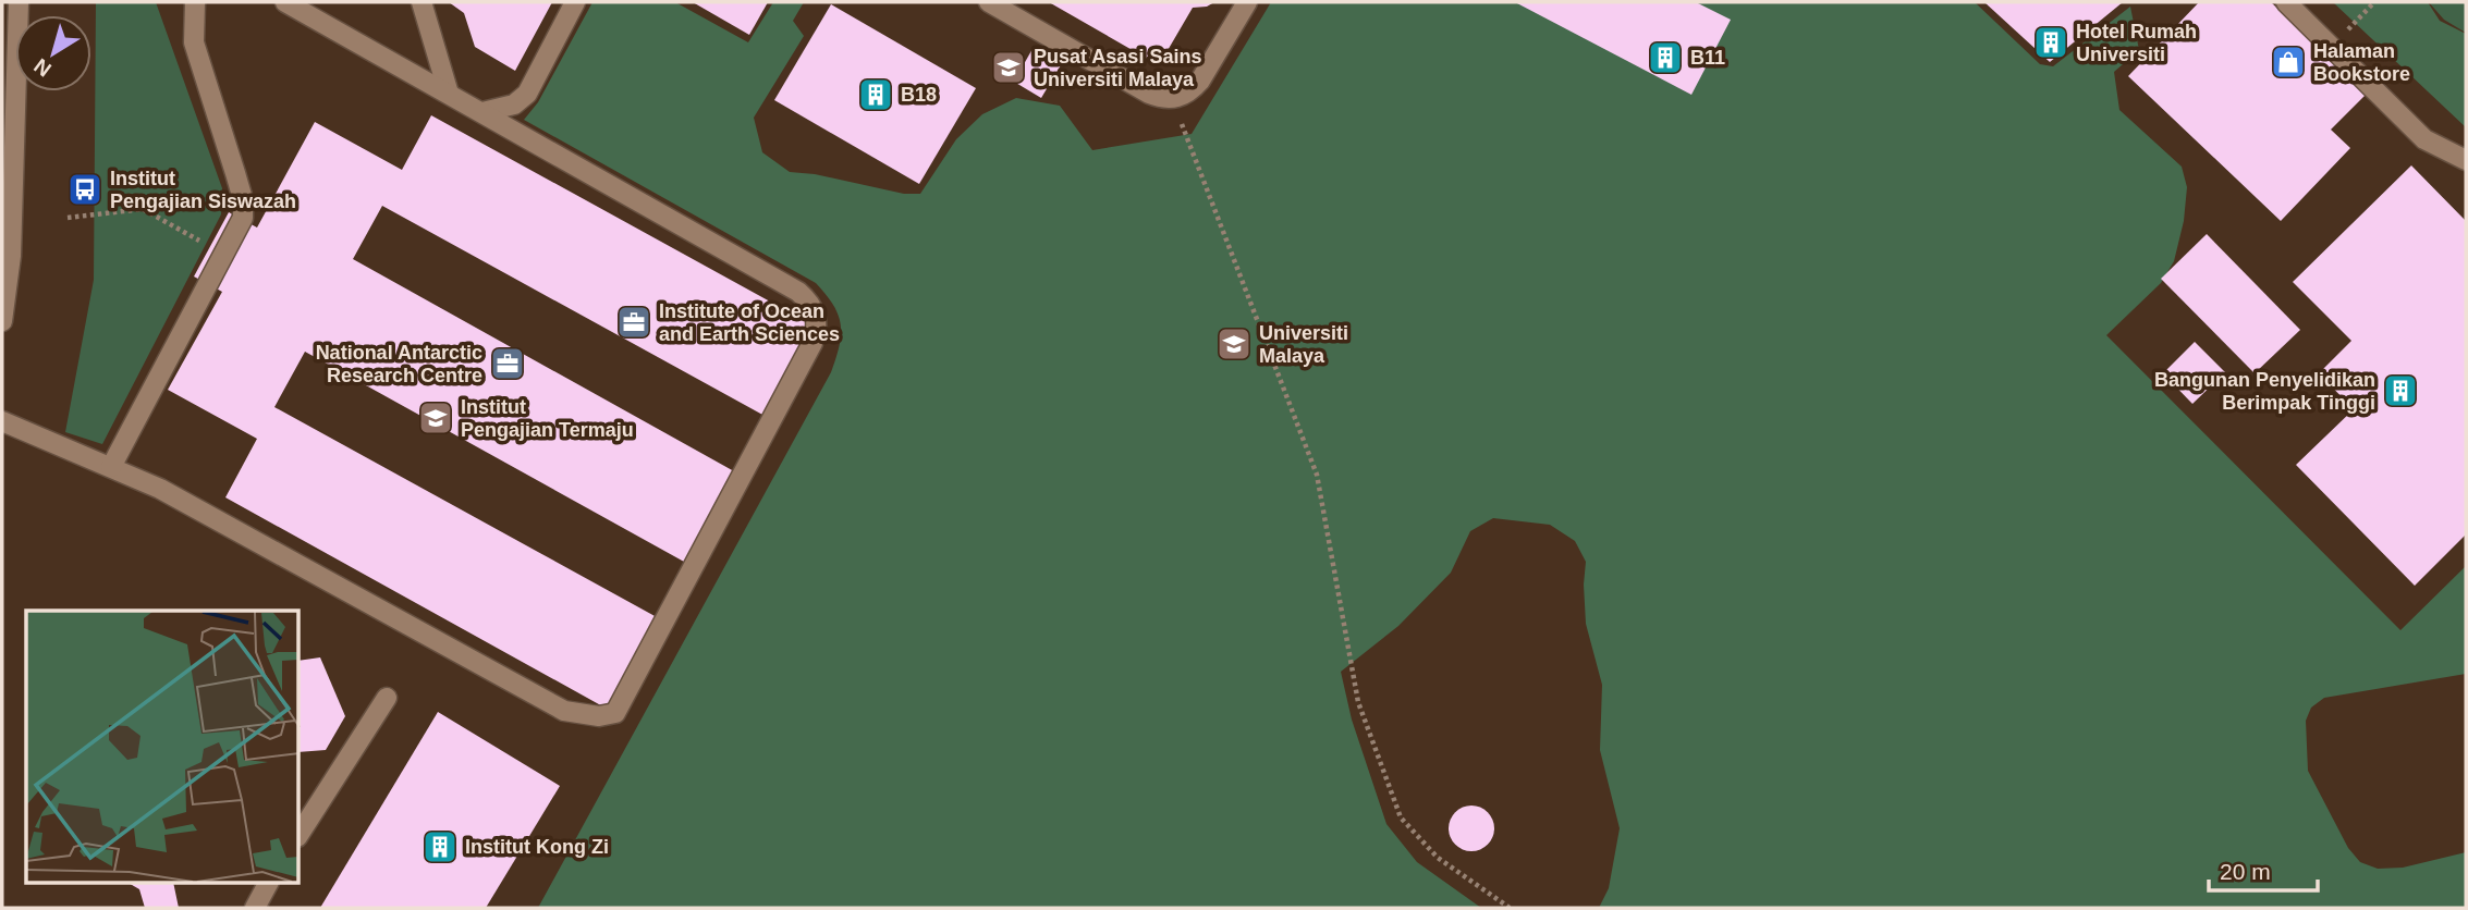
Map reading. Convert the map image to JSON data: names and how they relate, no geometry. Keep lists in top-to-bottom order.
{
  "places": {
    "building": [
      "Hotel Rumah Universiti",
      "B11",
      "B18",
      "Bangunan Penyelidikan Berimpak Tinggi",
      "Institut Kong Zi"
    ],
    "shop": ["Halaman Bookstore"],
    "school or university": ["Pusat Asasi Sains Universiti Malaya", "Universiti Malaya", "Institut Pengajian Termaju"],
    "bus stop": ["Institut Pengajian Siswazah"],
    "office": ["Institute of Ocean and Earth Sciences", "National Antarctic Research Centre"]
  },
  "scale_bar": "20 m",
  "north": "bottom left"
}
